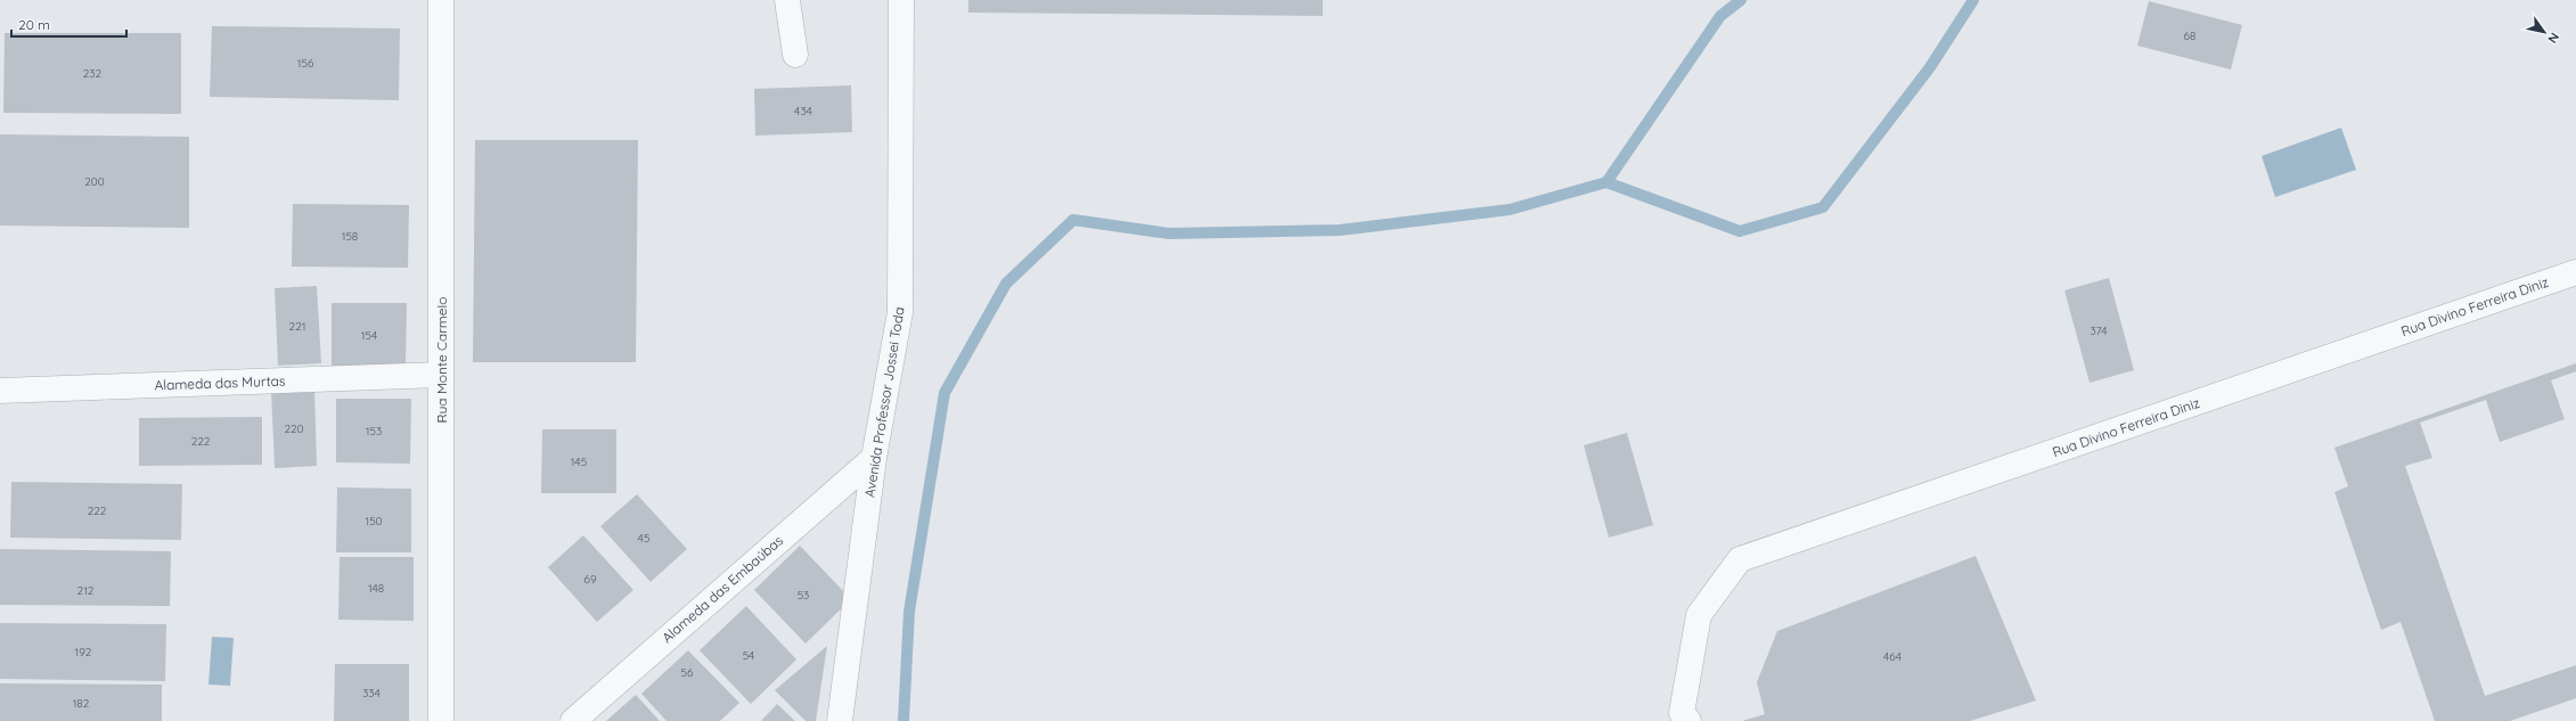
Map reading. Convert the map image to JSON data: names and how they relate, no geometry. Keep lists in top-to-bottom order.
{
  "streets": {
    "street": [
      "Rua Divino Ferreira Diniz",
      "Rua Monte Carmelo",
      "Alameda das Murtas",
      "Avenida Professor Jossei Toda",
      "Alameda das Embaúbas"
    ]
  },
  "crossings": [
    ["Rua Monte Carmelo", "Alameda das Murtas"],
    ["Avenida Professor Jossei Toda", "Alameda das Embaúbas"]
  ],
  "house_numbers": [
    "68",
    "156",
    "232",
    "434",
    "200",
    "158",
    "221",
    "374",
    "154",
    "220",
    "153",
    "222",
    "145",
    "222",
    "150",
    "45",
    "69",
    "148",
    "212",
    "53",
    "192",
    "54",
    "464",
    "56",
    "334",
    "182"
  ],
  "scale_bar": "20 m",
  "north": "bottom right"
}
